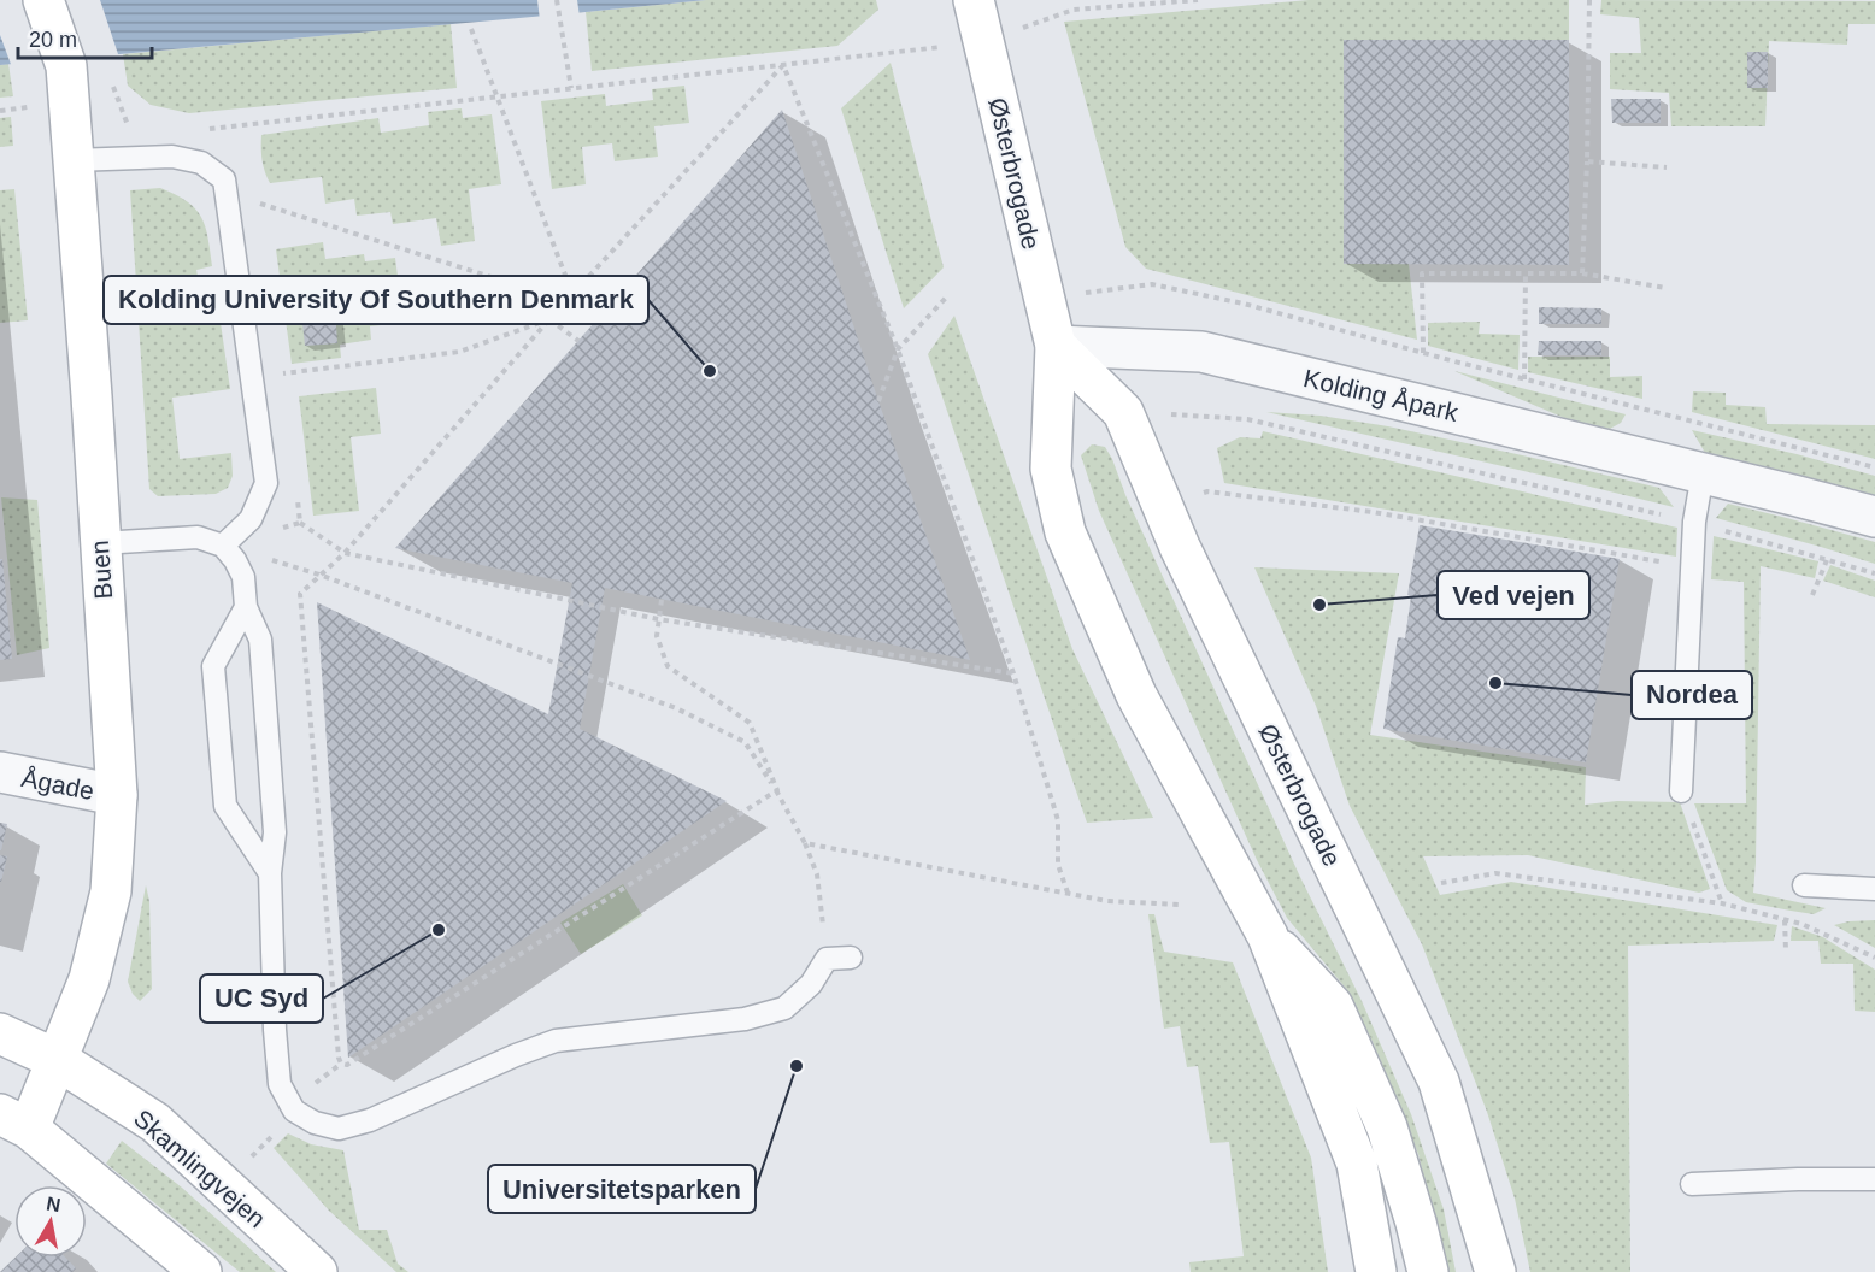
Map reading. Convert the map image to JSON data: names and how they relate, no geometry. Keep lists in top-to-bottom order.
{
  "streets": {
    "main road": ["Østerbrogade", "Buen", "Skamlingvejen"],
    "street": ["Kolding Åpark", "Ågade"]
  },
  "crossings": [
    ["Østerbrogade", "Kolding Åpark"],
    ["Buen", "Ågade"],
    ["Buen", "Skamlingvejen"]
  ],
  "places": [
    "Kolding University Of Southern Denmark",
    "Ved vejen",
    "Nordea",
    "UC Syd",
    "Universitetsparken"
  ],
  "scale_bar": "20 m",
  "north": "top"
}
